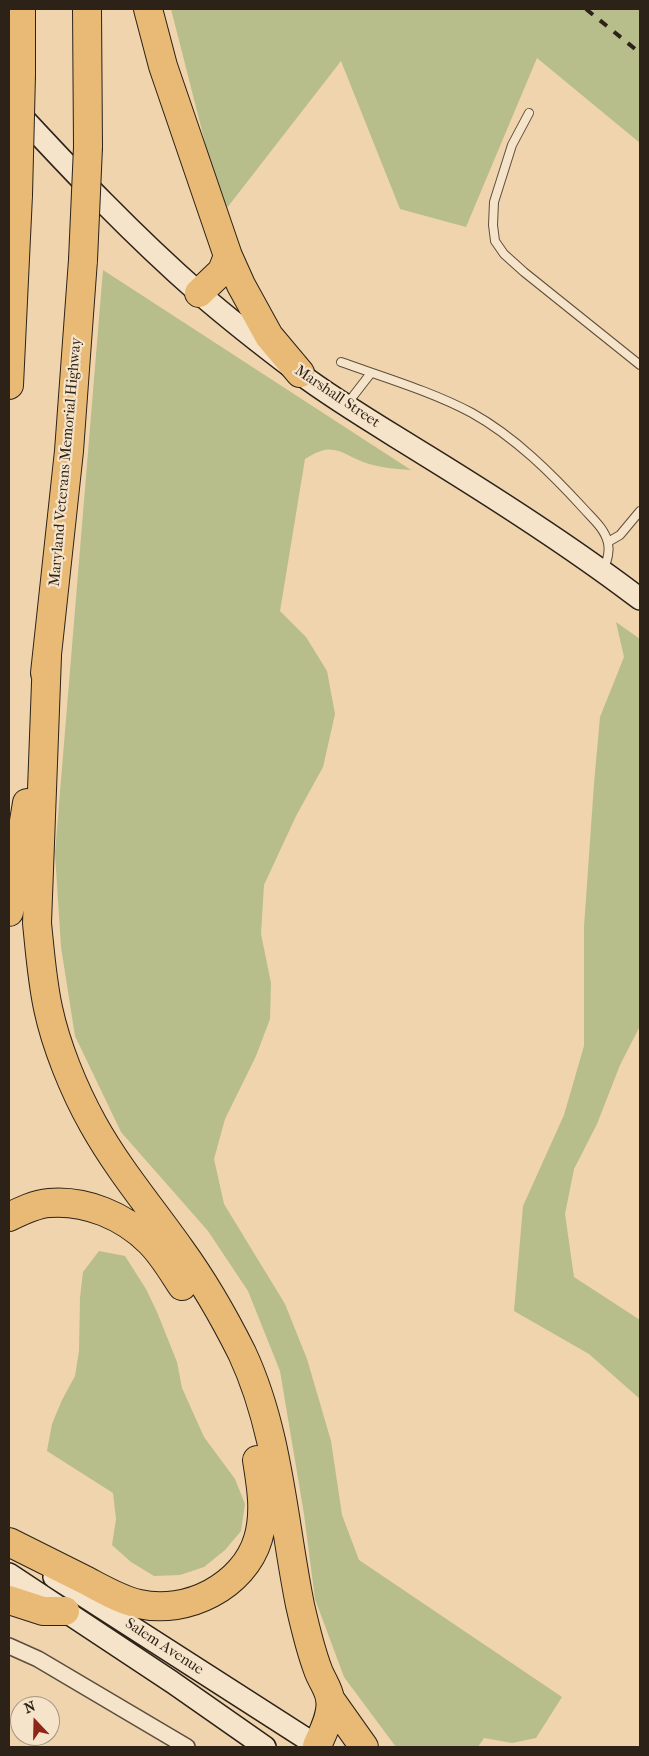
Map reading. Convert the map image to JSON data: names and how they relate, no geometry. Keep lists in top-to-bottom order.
{
  "streets": {
    "highway": ["Maryland Veterans Memorial Highway"],
    "main road": ["Marshall Street", "Salem Avenue"]
  },
  "north": "top"
}
